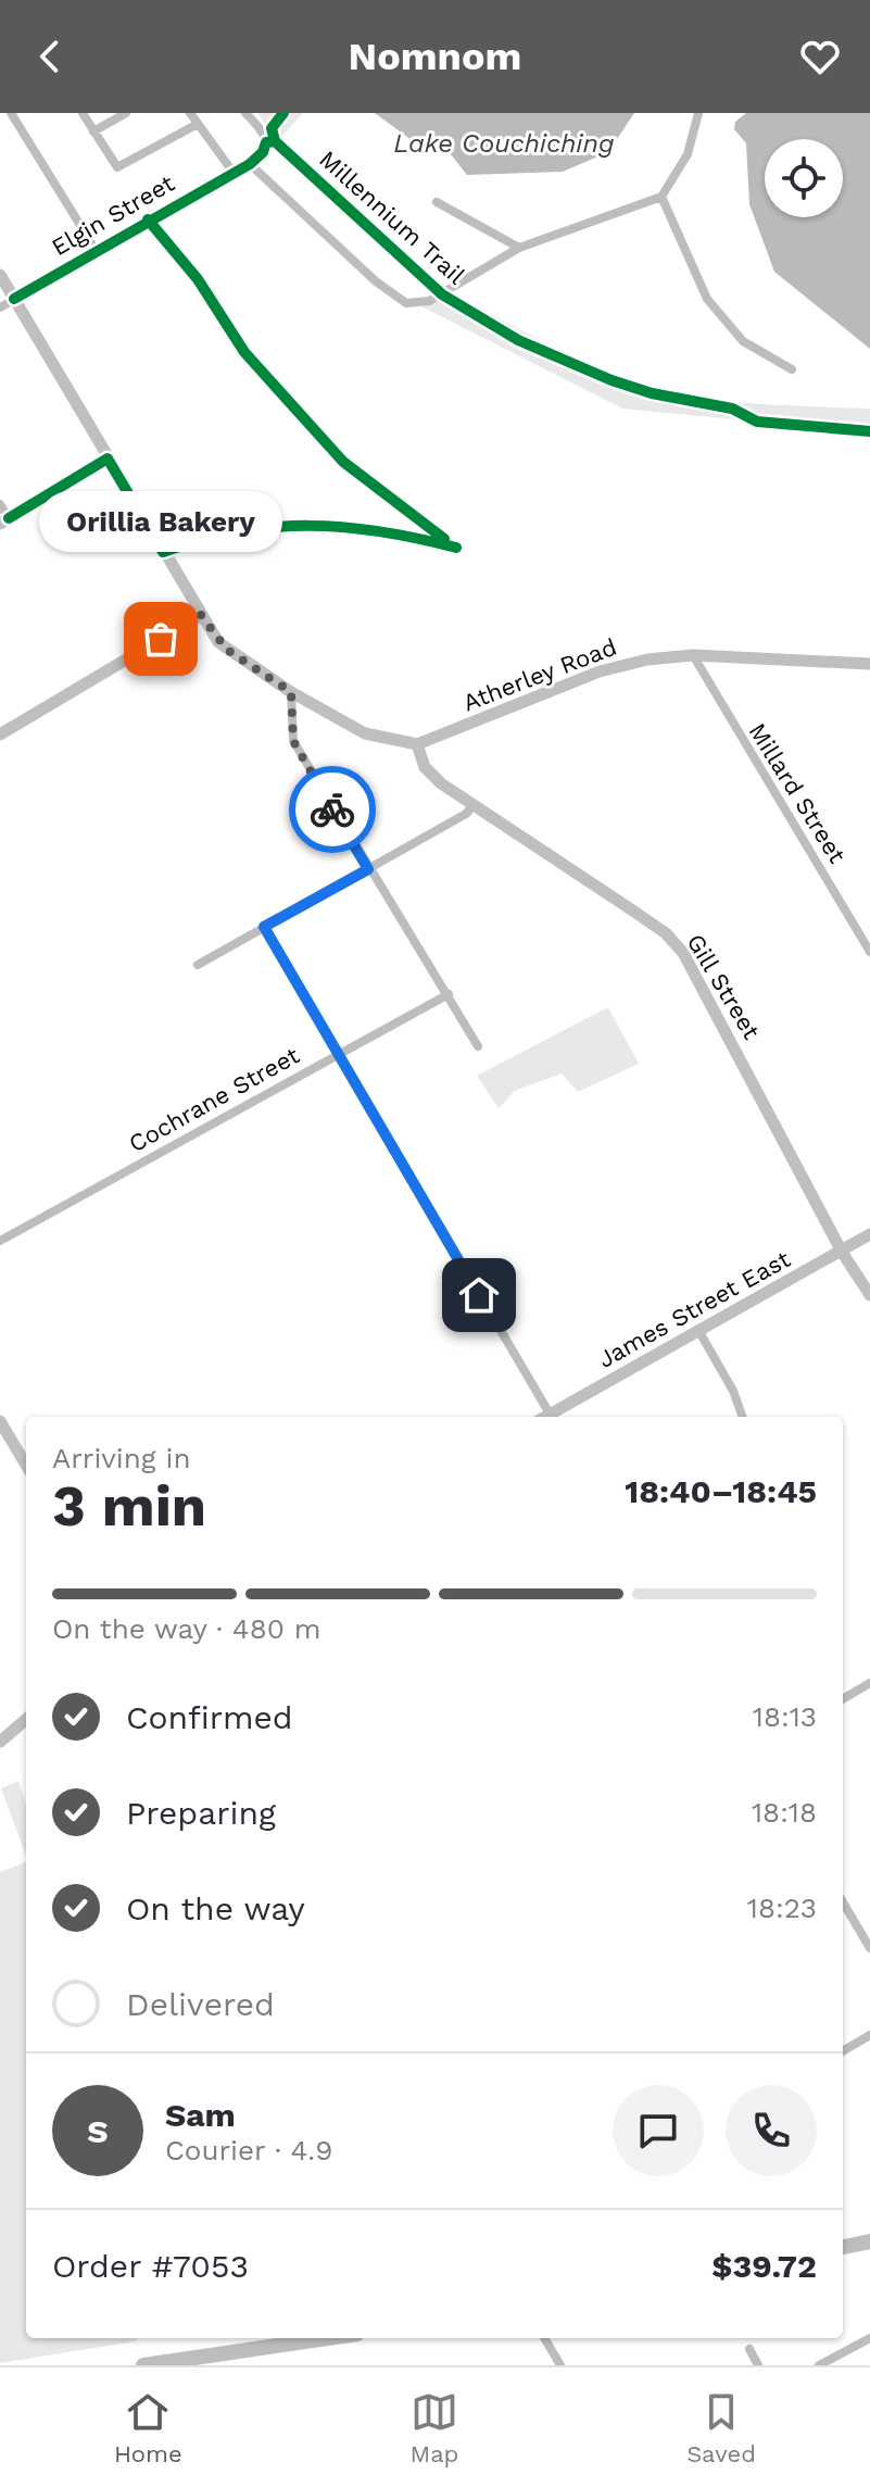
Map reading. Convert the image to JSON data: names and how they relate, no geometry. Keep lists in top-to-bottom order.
{
  "streets": {
    "main road": ["Atherley Road", "Gill Street", "James Street East"],
    "street": ["Elgin Street", "Millard Street", "Cochrane Street"],
    "cycle path": ["Millennium Trail"]
  },
  "crossings": [
    ["Atherley Road", "Millard Street"],
    ["Atherley Road", "Gill Street"],
    ["Gill Street", "James Street East"]
  ],
  "water": ["Lake Couchiching"],
  "places": ["Orillia Bakery"],
  "page": {
    "header": "Nomnom",
    "bubble": "Orillia Bakery",
    "heading": ["3 min", "Arriving in", "18:40–18:45"],
    "panel": [
      "Sam",
      "Courier · 4.9",
      "Order #7053",
      "$39.72"
    ],
    "bar": "On the way · 480 m",
    "list": [
      ["Confirmed", "18:13"],
      ["Preparing", "18:18"],
      ["On the way", "18:23"],
      "Delivered"
    ],
    "round": "S",
    "tabs": ["Home", "Map", "Saved"]
  }
}
